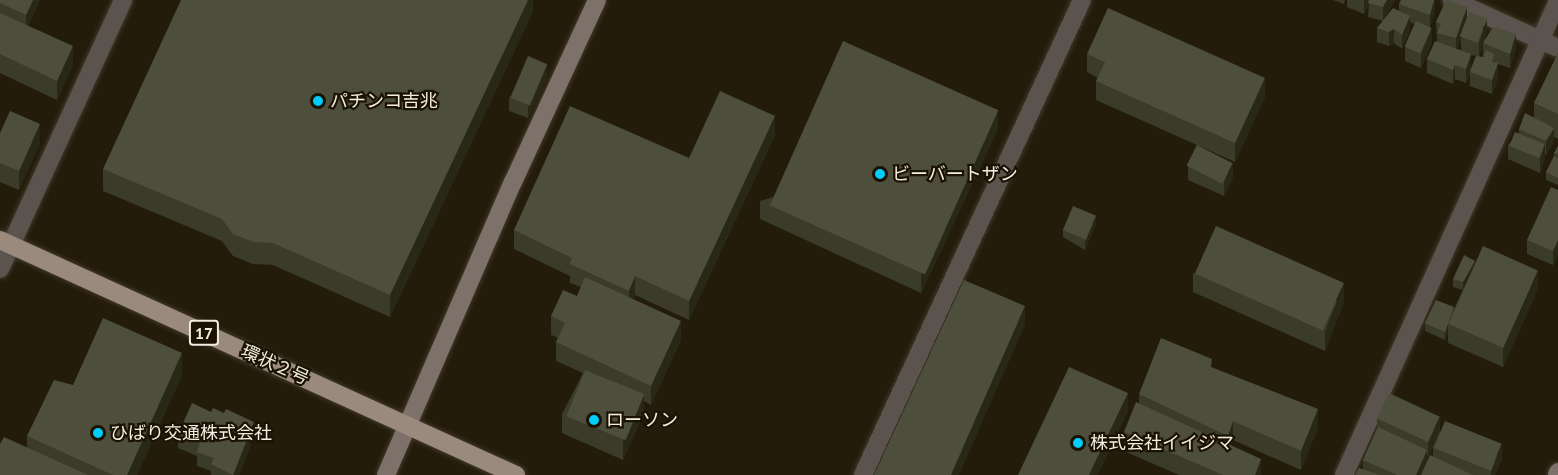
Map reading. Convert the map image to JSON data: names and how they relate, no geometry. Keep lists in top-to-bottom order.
{
  "streets": {
    "main road": ["17", "環状２号"]
  },
  "places": [
    "パチンコ吉兆",
    "ビーバートザン",
    "ローソン",
    "ひばり交通株式会社",
    "株式会社イイジマ"
  ]
}
